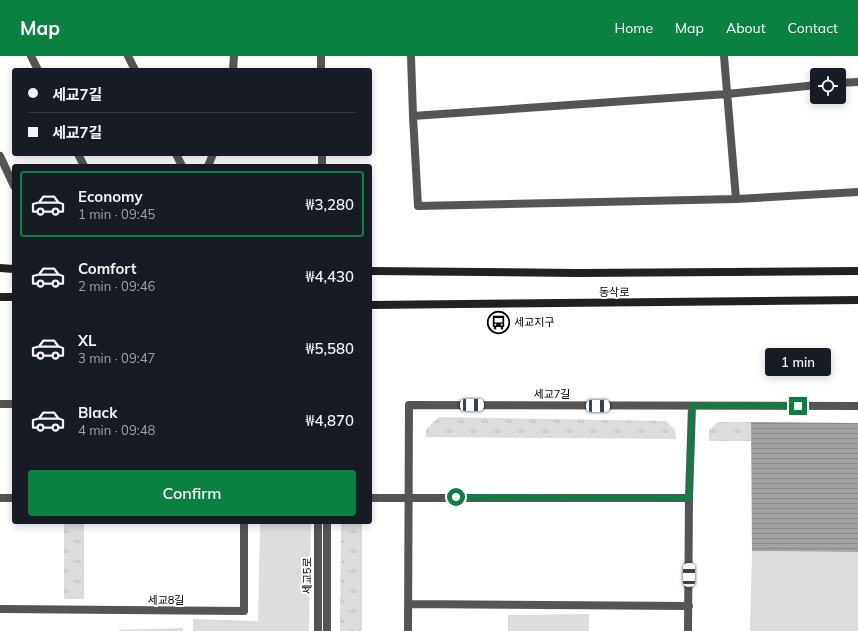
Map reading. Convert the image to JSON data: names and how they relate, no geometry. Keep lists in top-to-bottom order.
{
  "streets": {
    "main road": ["동삭로"],
    "street": ["세교7길", "세교5로", "세교8길"]
  },
  "places": {
    "bus stop": ["세교지구"]
  },
  "page": {
    "header": "Map",
    "nav": [
      "Home",
      "Map",
      "About",
      "Contact"
    ],
    "banner": ["세교7길", "세교7길"],
    "list": [
      {
        "name": "Economy",
        "note": "1 min · 09:45",
        "value": "₩3,280"
      },
      {
        "name": "Comfort",
        "note": "2 min · 09:46",
        "value": "₩4,430"
      },
      {
        "name": "XL",
        "note": "3 min · 09:47",
        "value": "₩5,580"
      },
      {
        "name": "Black",
        "note": "4 min · 09:48",
        "value": "₩4,870"
      }
    ],
    "bubble": "1 min",
    "buttons": "Confirm"
  }
}
